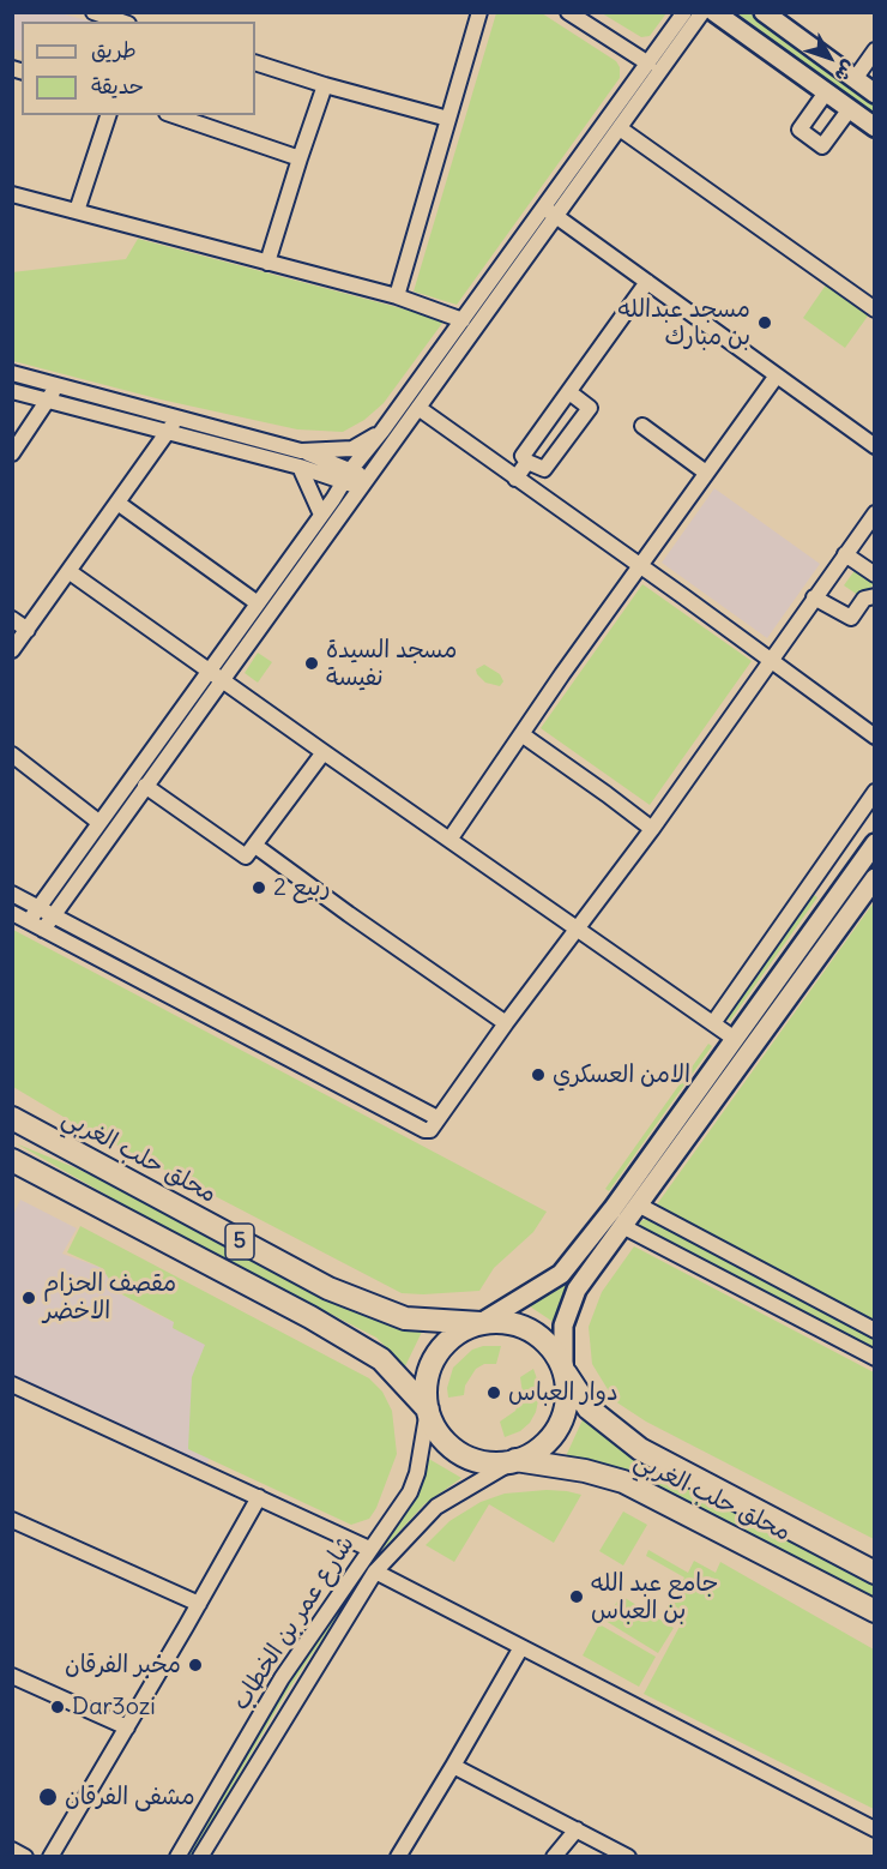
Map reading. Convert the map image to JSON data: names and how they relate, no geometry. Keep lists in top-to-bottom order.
{
  "streets": {
    "highway": ["محلق حلب الغربي", "5"],
    "street": ["شارع عمر بن الخطاب"]
  },
  "crossings": [
    ["محلق حلب الغربي", "5"],
    ["محلق حلب الغربي", "شارع عمر بن الخطاب"],
    ["5", "شارع عمر بن الخطاب"]
  ],
  "places": [
    "مسجد عبدالله بن مبارك",
    "مسجد السيدة نفيسة",
    "ربيع 2",
    "الامن العسكري",
    "مقصف الحزام الاخضر",
    "دوار العباس",
    "جامع عبد الله بن العباس",
    "مخبر الفرقان",
    "Dar3ozi",
    "مشفى الفرقان"
  ],
  "legend": ["طريق", "حديقة"],
  "north": "bottom right"
}
